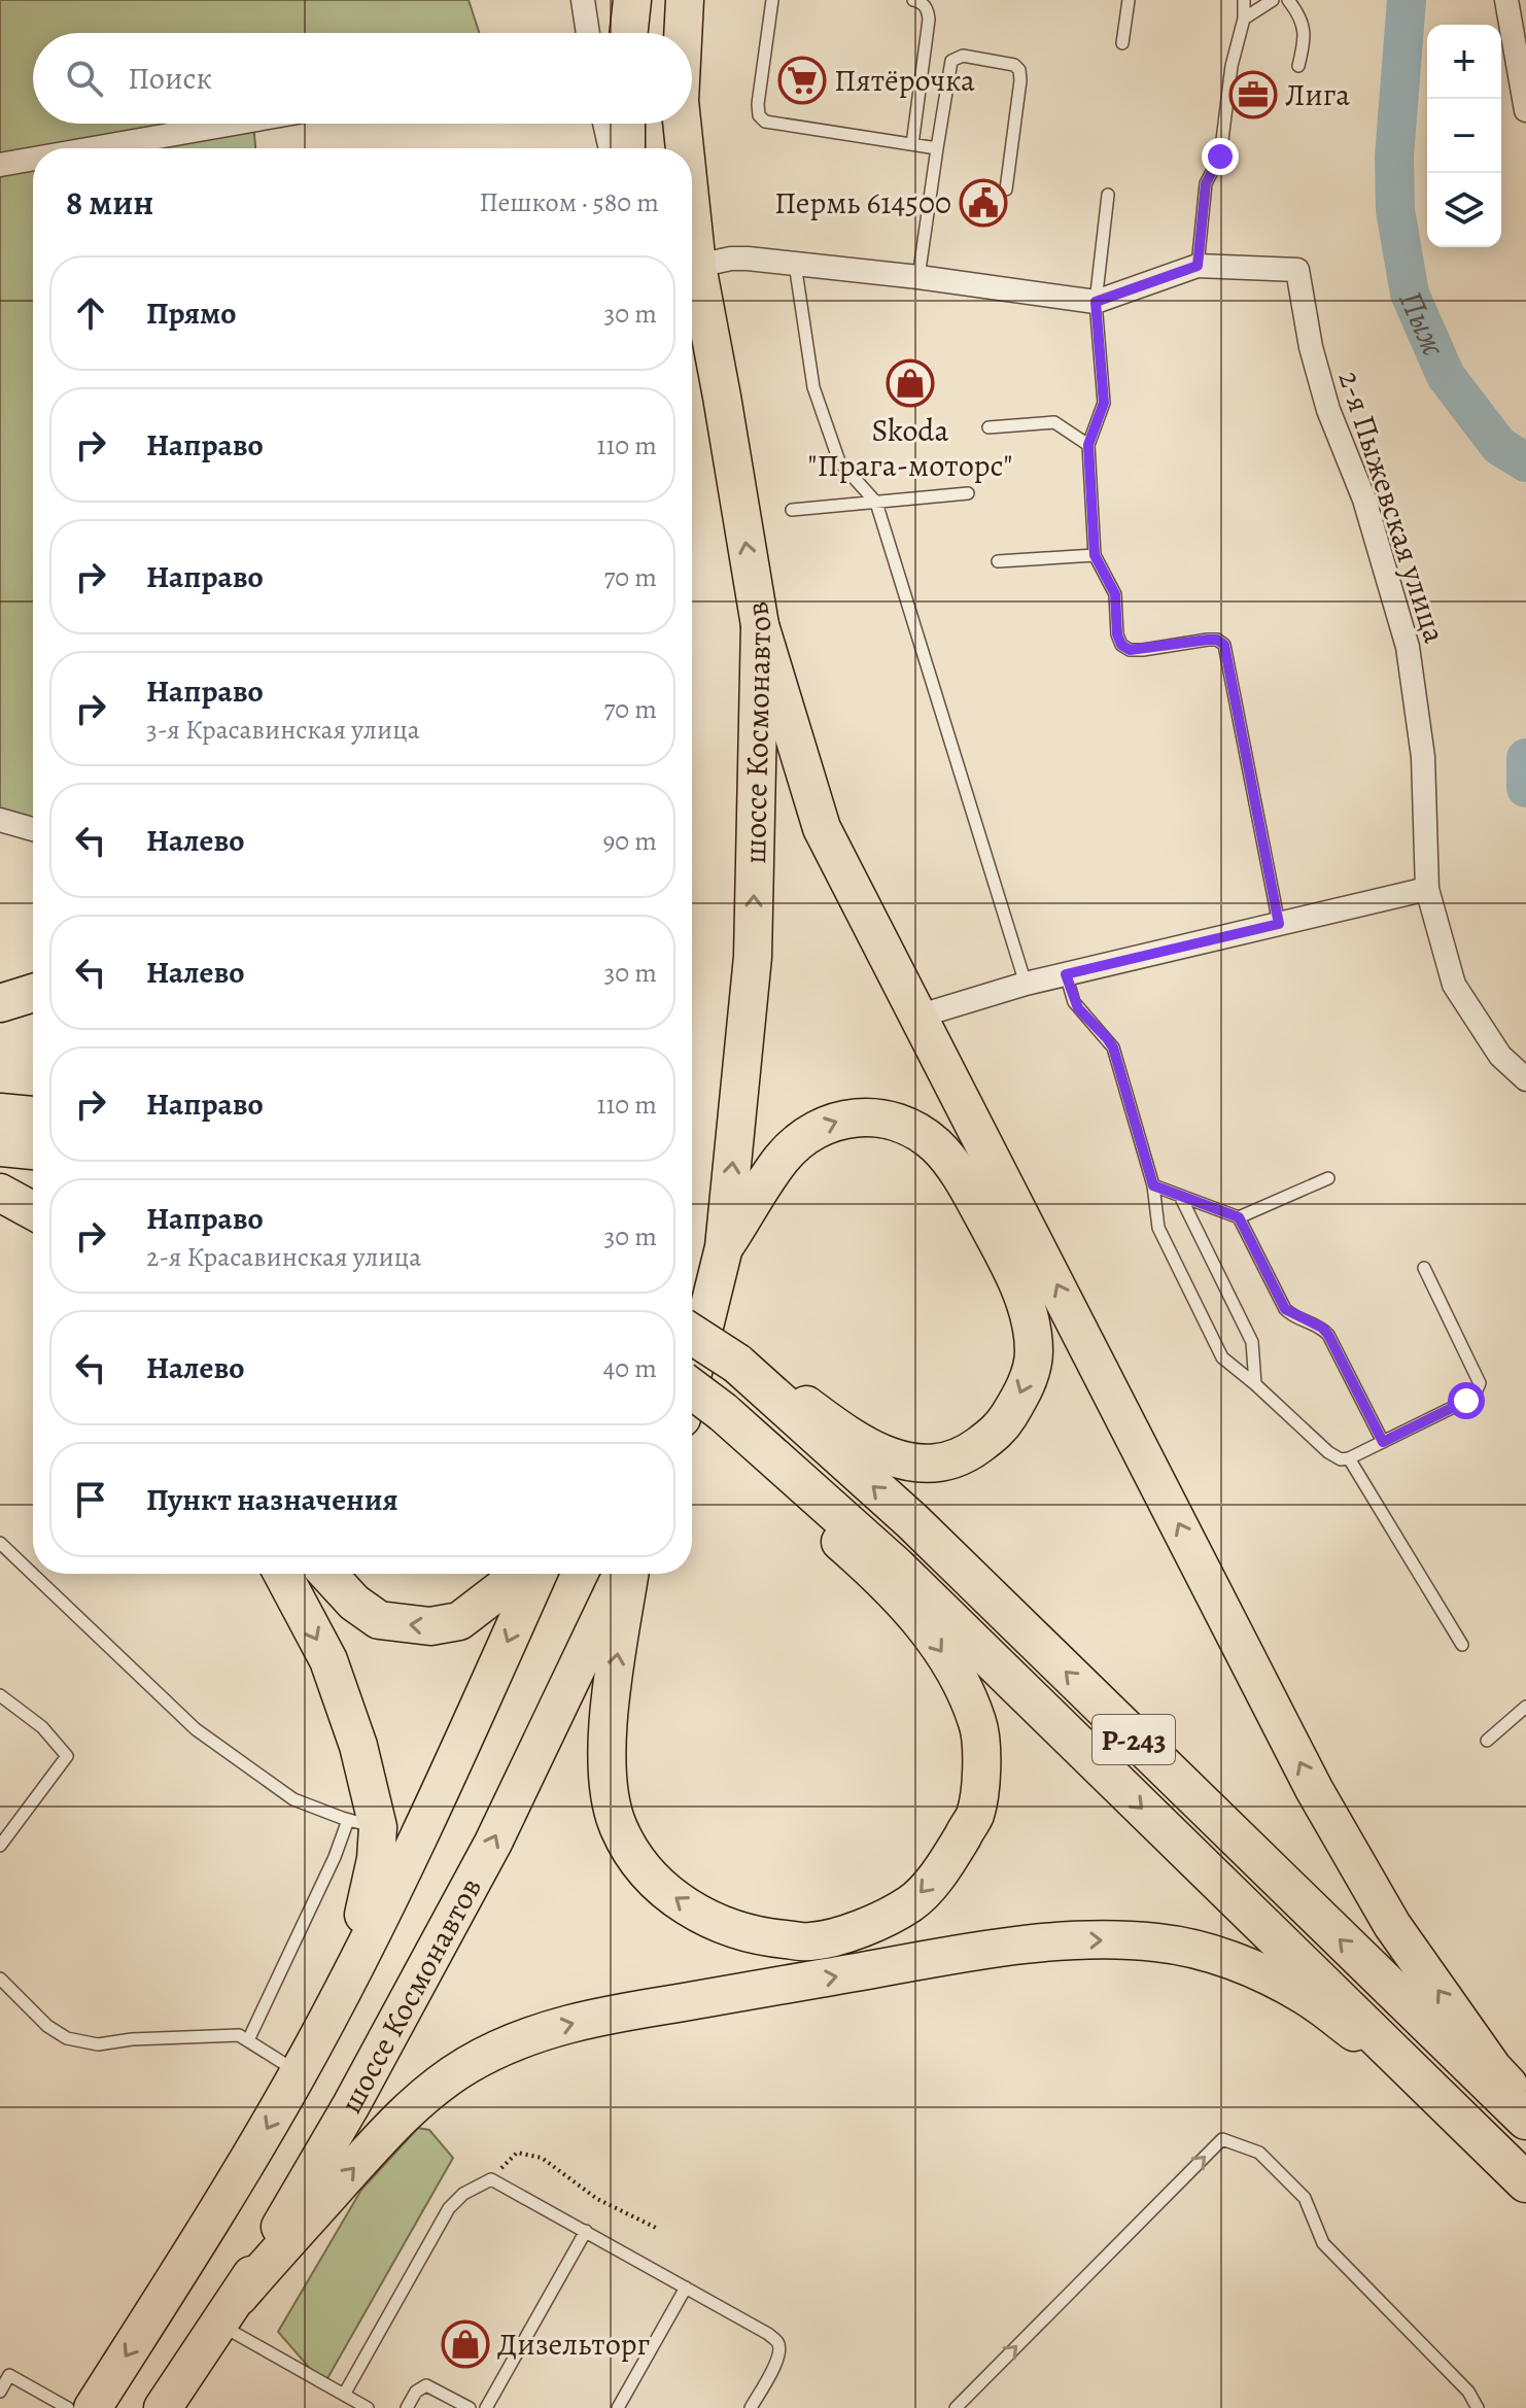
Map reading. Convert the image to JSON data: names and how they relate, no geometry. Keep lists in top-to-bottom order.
{
  "streets": {
    "highway": ["Р-243"],
    "main road": ["шоссе Космонавтов"],
    "street": ["2-я Пыжевская улица"]
  },
  "crossings": [
    ["шоссе Космонавтов", "Р-243"]
  ],
  "water": ["Пыж"],
  "places": {
    "supermarket": ["Пятёрочка"],
    "office": ["Лига"],
    "public building": ["Пермь 614500"],
    "shop": ["Skoda \"Прага-моторс\"", "Дизельторг"]
  },
  "page": {
    "map_buttons": ["+", "−"],
    "search": "Поиск",
    "heading": ["8 мин", "Пешком · 580 m"],
    "list": [
      ["Прямо", "30 m"],
      ["Направо", "110 m"],
      ["Направо", "70 m"],
      ["Направо", "3-я Красавинская улица", "70 m"],
      ["Налево", "90 m"],
      ["Налево", "30 m"],
      ["Направо", "110 m"],
      ["Направо", "2-я Красавинская улица", "30 m"],
      ["Налево", "40 m"],
      "Пункт назначения"
    ]
  }
}
